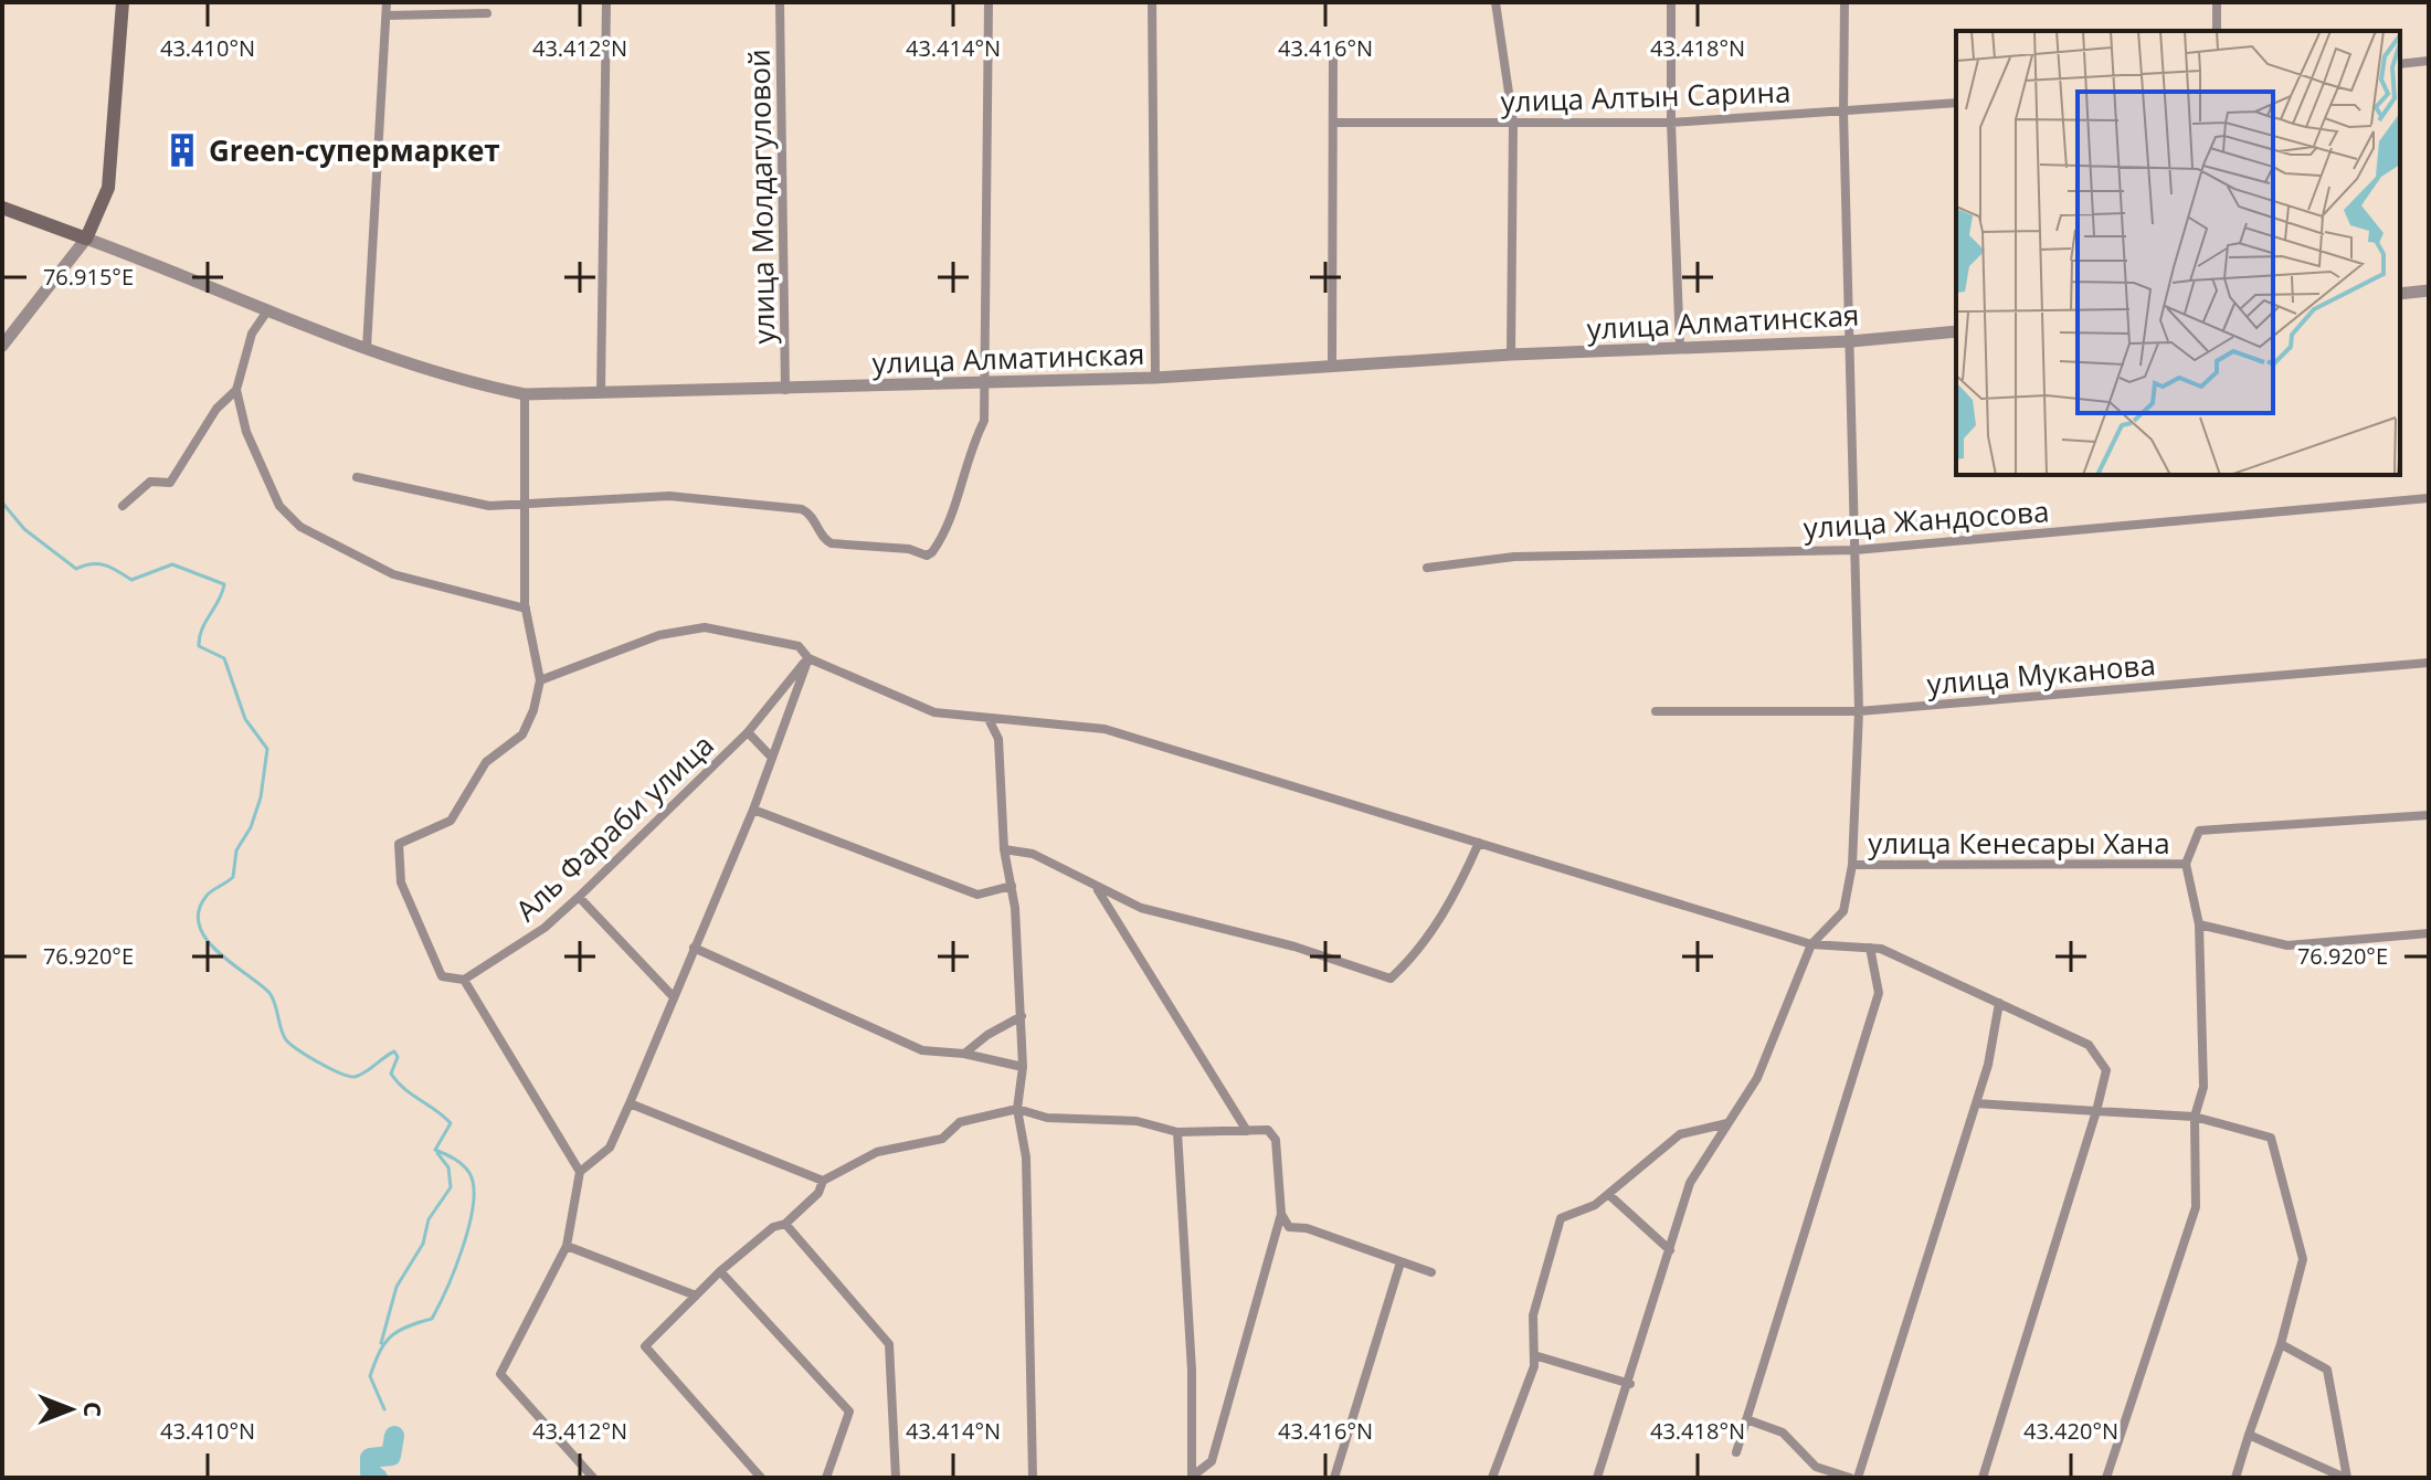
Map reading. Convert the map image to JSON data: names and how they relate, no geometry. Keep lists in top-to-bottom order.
{
  "streets": {
    "street": [
      "улица Алтын Сарина",
      "улица Молдагуловой",
      "улица Алматинская",
      "улица Жандосова",
      "улица Муканова",
      "Аль Фараби улица",
      "улица Кенесары Хана"
    ]
  },
  "crossings": [
    ["улица Молдагуловой", "улица Алматинская"]
  ],
  "places": {
    "building": ["Green-супермаркет"]
  },
  "north": "right",
  "coordinates": [
    "43.410°N",
    "43.412°N",
    "43.414°N",
    "43.416°N",
    "43.418°N",
    "76.915°E",
    "76.920°E",
    "43.420°N"
  ]
}
